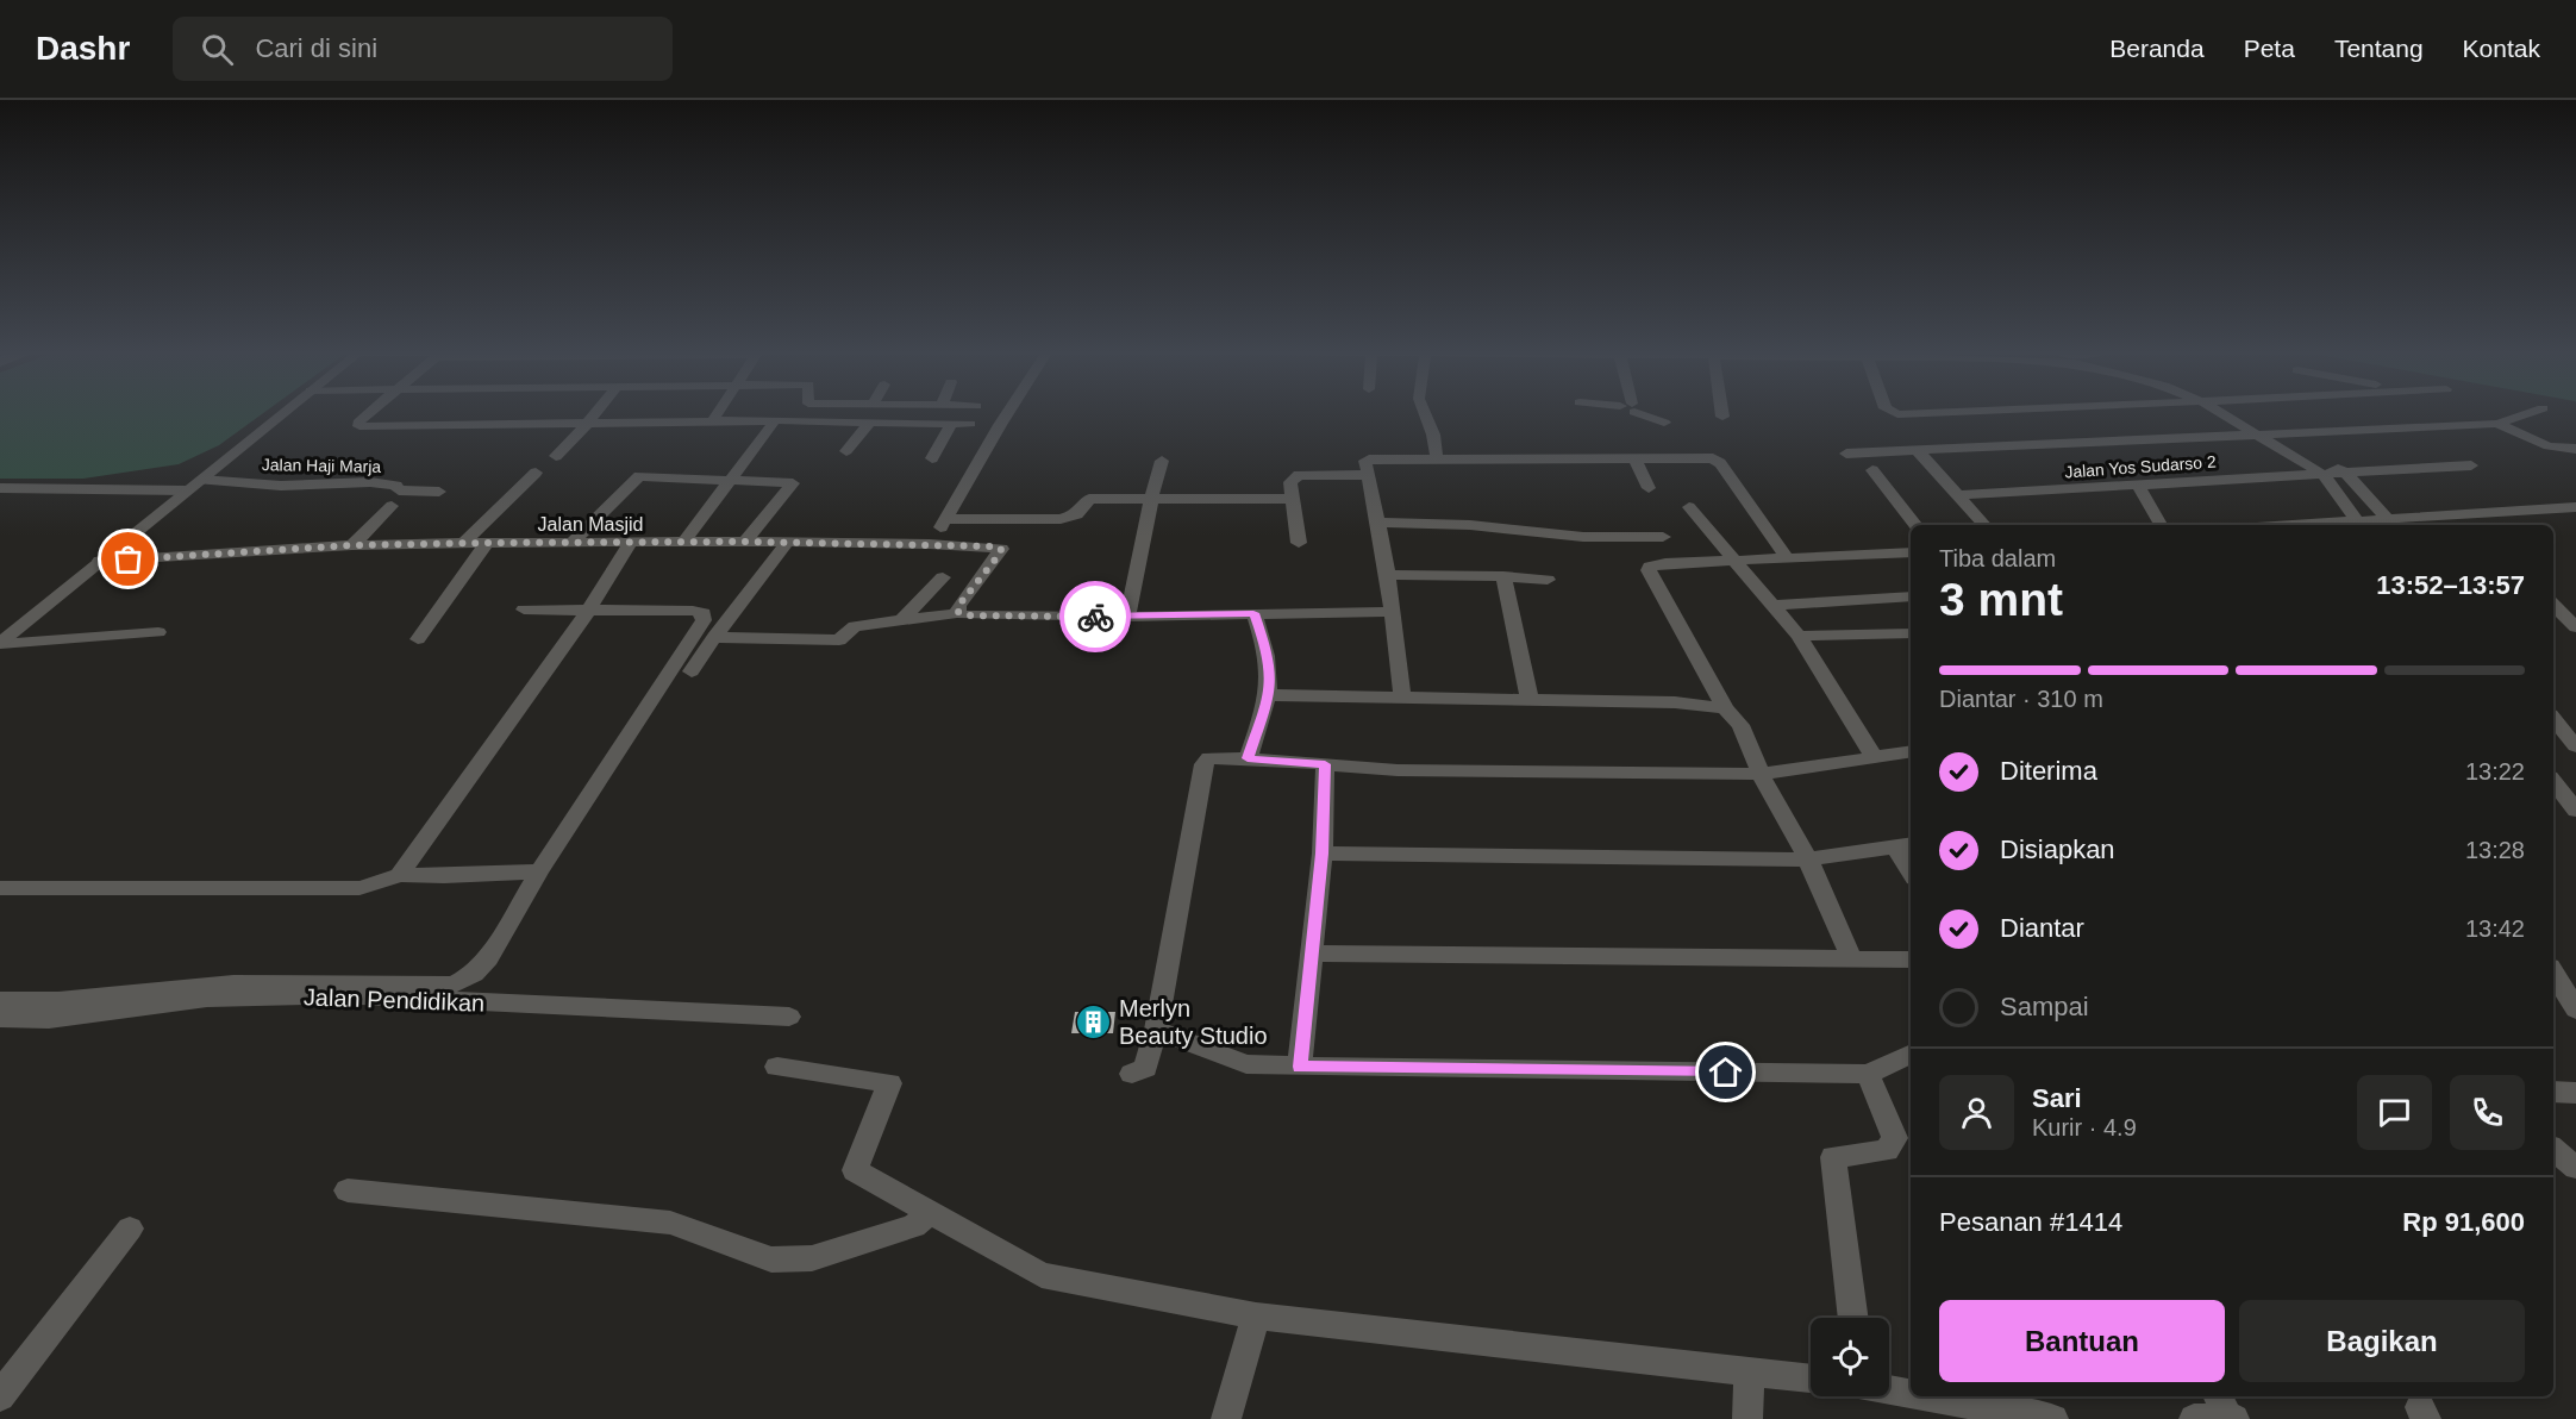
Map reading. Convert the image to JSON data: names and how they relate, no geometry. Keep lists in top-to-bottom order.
{
  "streets": {
    "street": [
      "Jalan Haji Marja",
      "Jalan Yos Sudarso 2",
      "Jalan Masjid",
      "Jalan Pendidikan"
    ]
  },
  "places": {
    "building": ["Merlyn Beauty Studio"]
  },
  "page": {
    "header": "Dashr",
    "search": "Cari di sini",
    "nav": [
      "Beranda",
      "Peta",
      "Tentang",
      "Kontak"
    ],
    "heading": ["3 mnt", "Tiba dalam", "13:52–13:57"],
    "panel": [
      "Sari",
      "Kurir · 4.9",
      "Pesanan #1414",
      "Rp 91,600"
    ],
    "bar": "Diantar · 310 m",
    "list": [
      ["Diterima", "13:22"],
      ["Disiapkan", "13:28"],
      ["Diantar", "13:42"],
      "Sampai"
    ],
    "buttons": ["Bantuan", "Bagikan"]
  }
}
